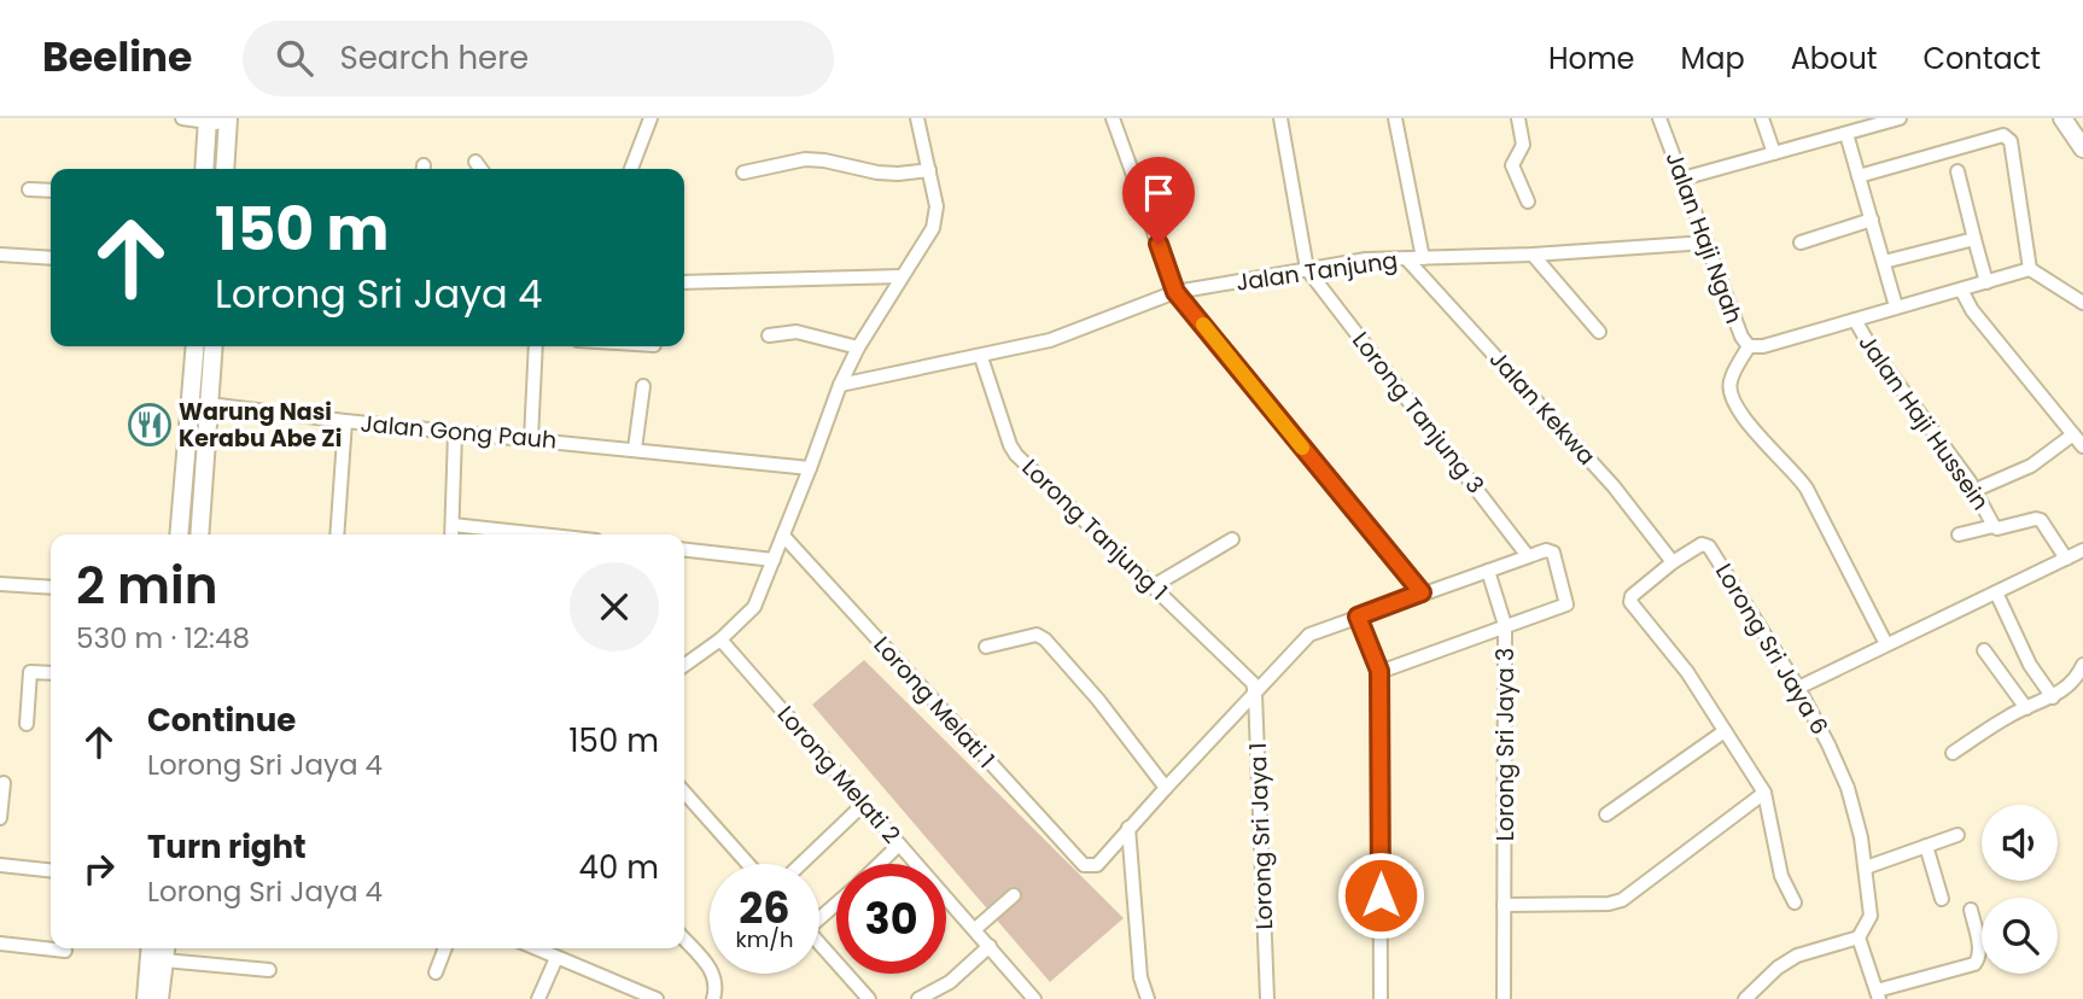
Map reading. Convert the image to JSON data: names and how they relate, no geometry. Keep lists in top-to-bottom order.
{
  "streets": {
    "street": [
      "Jalan Haji Ngah",
      "Jalan Tanjung",
      "Jalan Kekwa",
      "Lorong Tanjung 3",
      "Jalan Haji Hussein",
      "Jalan Gong Pauh",
      "Lorong Tanjung 1",
      "Lorong Sri Jaya 6",
      "Lorong Melati 1",
      "Lorong Sri Jaya 3",
      "Lorong Melati 2",
      "Lorong Sri Jaya 1"
    ]
  },
  "crossings": [
    ["Jalan Haji Ngah", "Jalan Tanjung"],
    ["Jalan Haji Ngah", "Jalan Haji Hussein"],
    ["Jalan Tanjung", "Jalan Kekwa"],
    ["Jalan Tanjung", "Lorong Tanjung 3"],
    ["Jalan Tanjung", "Lorong Tanjung 1"],
    ["Jalan Kekwa", "Lorong Sri Jaya 6"],
    ["Lorong Tanjung 1", "Lorong Sri Jaya 1"]
  ],
  "places": {
    "restaurant": ["Warung Nasi Kerabu Abe Zi"]
  },
  "page": {
    "header": "Beeline",
    "search": "Search here",
    "nav": [
      "Home",
      "Map",
      "About",
      "Contact"
    ],
    "turn": ["150 m", "Lorong Sri Jaya 4"],
    "heading": ["2 min", "530 m · 12:48"],
    "list": [
      {
        "name": "Continue",
        "note": "Lorong Sri Jaya 4",
        "value": "150 m"
      },
      {
        "name": "Turn right",
        "note": "Lorong Sri Jaya 4",
        "value": "40 m"
      }
    ],
    "speed": "26 km/h",
    "limit": "30"
  }
}
